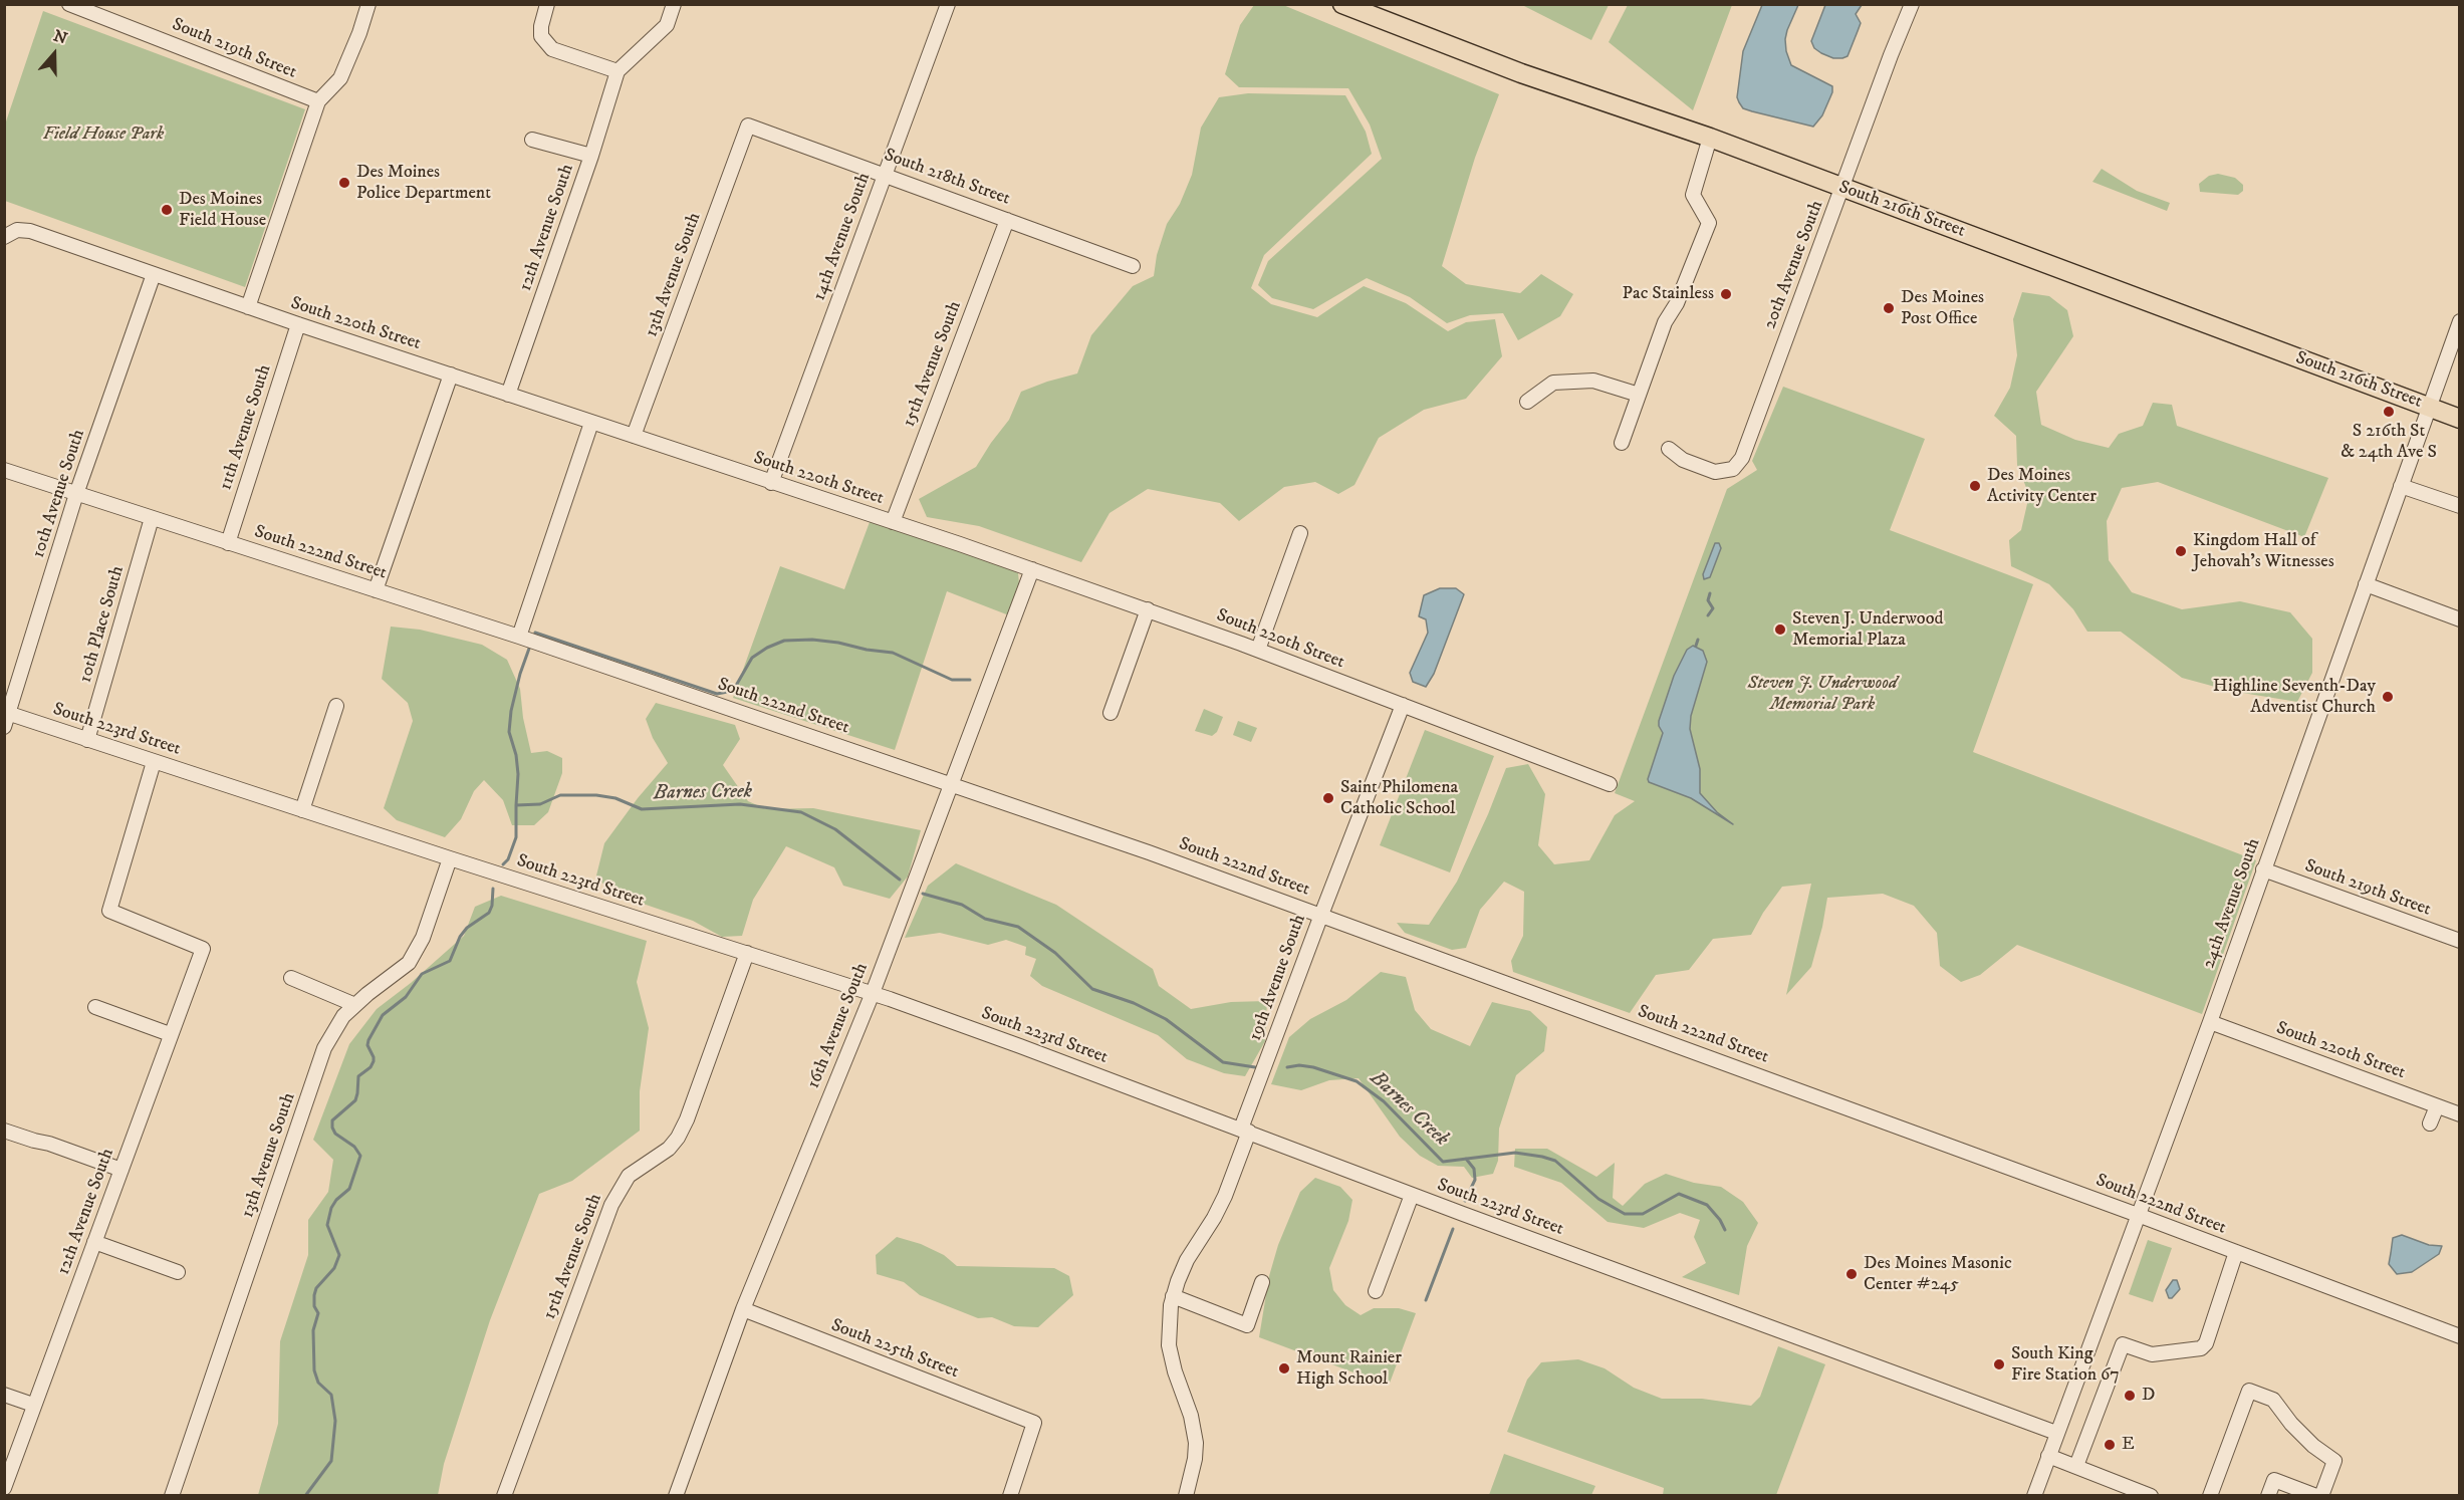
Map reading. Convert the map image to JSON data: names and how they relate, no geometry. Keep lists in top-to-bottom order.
{
  "streets": {
    "main road": ["South 216th Street"],
    "street": [
      "South 219th Street",
      "South 218th Street",
      "12th Avenue South",
      "14th Avenue South",
      "20th Avenue South",
      "13th Avenue South",
      "South 220th Street",
      "15th Avenue South",
      "11th Avenue South",
      "10th Avenue South",
      "South 222nd Street",
      "10th Place South",
      "South 223rd Street",
      "24th Avenue South",
      "19th Avenue South",
      "16th Avenue South",
      "South 225th Street"
    ]
  },
  "crossings": [
    ["South 219th Street", "24th Avenue South"],
    ["South 218th Street", "14th Avenue South"],
    ["South 218th Street", "13th Avenue South"],
    ["South 218th Street", "15th Avenue South"],
    ["South 216th Street", "20th Avenue South"],
    ["South 216th Street", "24th Avenue South"],
    ["12th Avenue South", "South 220th Street"],
    ["12th Avenue South", "South 223rd Street"],
    ["14th Avenue South", "South 220th Street"],
    ["13th Avenue South", "South 220th Street"],
    ["13th Avenue South", "South 223rd Street"],
    ["South 220th Street", "15th Avenue South"],
    ["South 220th Street", "11th Avenue South"],
    ["South 220th Street", "10th Avenue South"],
    ["South 220th Street", "24th Avenue South"],
    ["South 220th Street", "19th Avenue South"],
    ["South 220th Street", "16th Avenue South"],
    ["15th Avenue South", "South 223rd Street"],
    ["11th Avenue South", "South 222nd Street"],
    ["10th Avenue South", "South 222nd Street"],
    ["10th Avenue South", "South 223rd Street"],
    ["South 222nd Street", "10th Place South"],
    ["South 222nd Street", "24th Avenue South"],
    ["South 222nd Street", "19th Avenue South"],
    ["South 222nd Street", "16th Avenue South"],
    ["10th Place South", "South 223rd Street"],
    ["South 223rd Street", "24th Avenue South"],
    ["South 223rd Street", "19th Avenue South"],
    ["South 223rd Street", "16th Avenue South"],
    ["16th Avenue South", "South 225th Street"]
  ],
  "water": ["Barnes Creek"],
  "parks": ["Field House Park", "Steven J. Underwood Memorial Park"],
  "places": [
    "Des Moines Police Department",
    "Des Moines Field House",
    "Pac Stainless",
    "Des Moines Post Office",
    "S 216th St & 24th Ave S",
    "Des Moines Activity Center",
    "Kingdom Hall of Jehovah's Witnesses",
    "Steven J. Underwood Memorial Plaza",
    "Highline Seventh-Day Adventist Church",
    "Saint Philomena Catholic School",
    "Des Moines Masonic Center #245",
    "South King Fire Station 67",
    "Mount Rainier High School",
    "D",
    "E"
  ],
  "north": "top"
}
